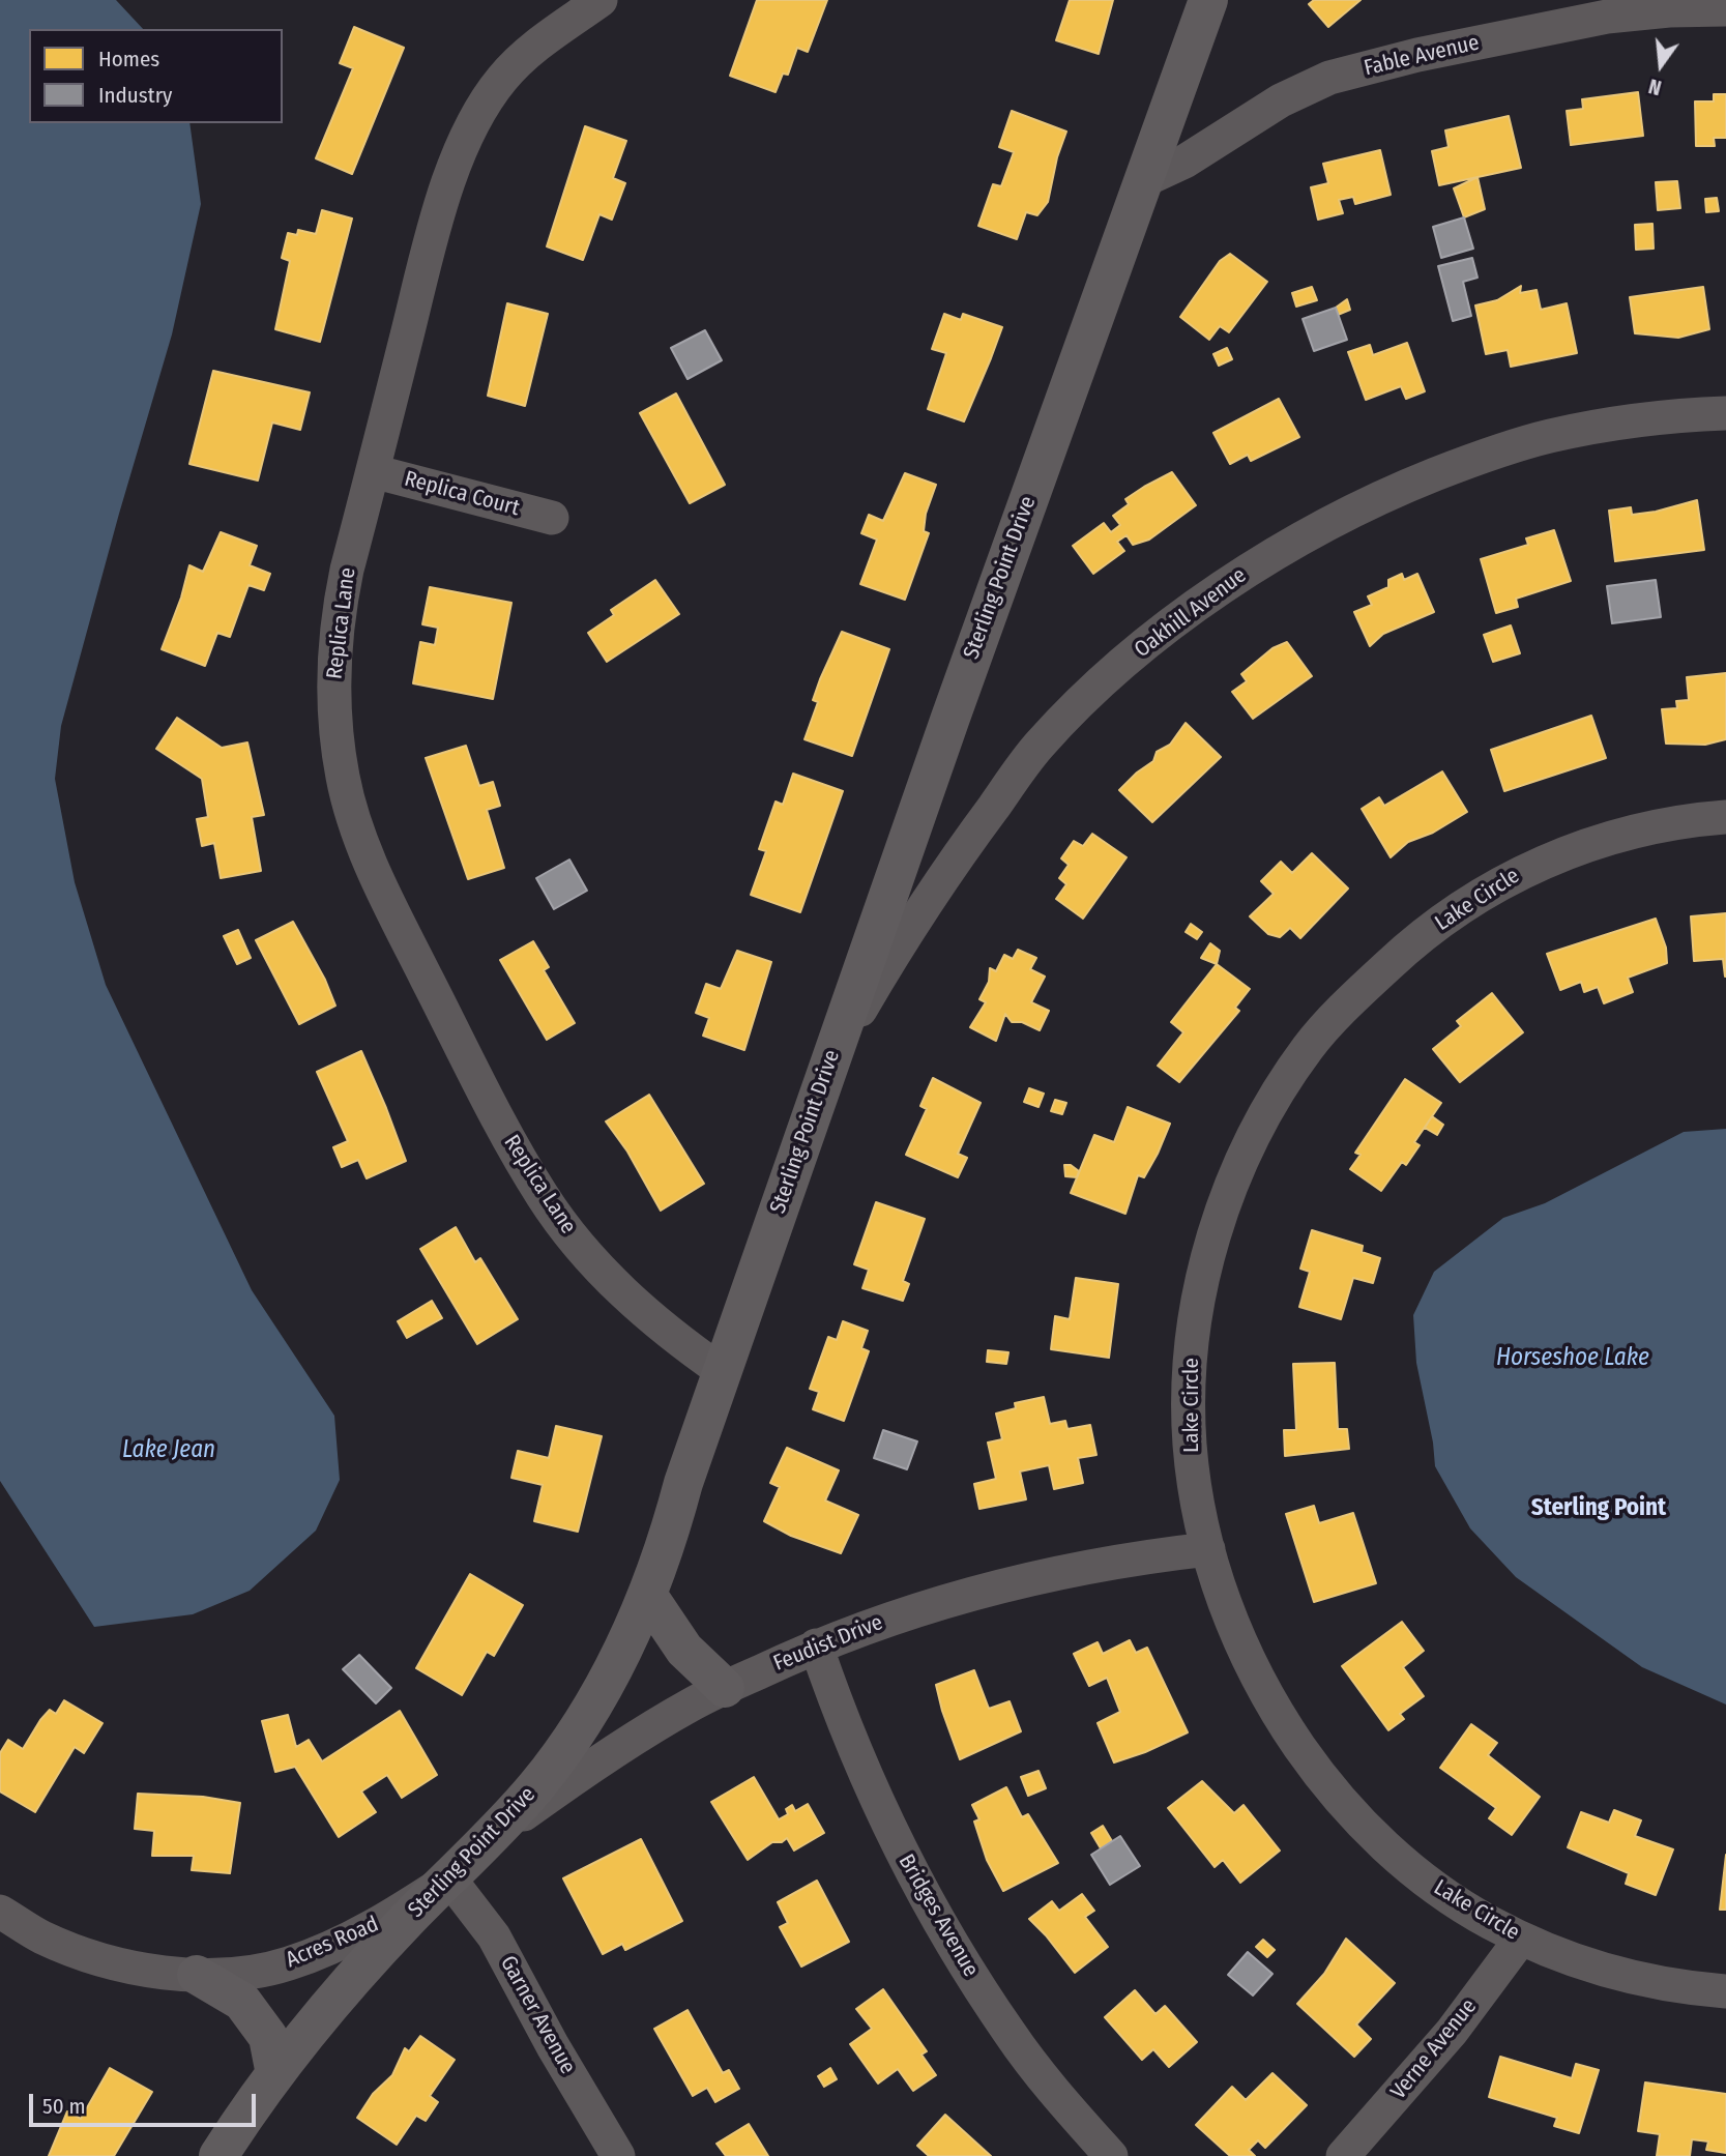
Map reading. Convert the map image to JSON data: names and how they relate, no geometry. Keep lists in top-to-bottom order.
{
  "streets": {
    "street": [
      "Fable Avenue",
      "Replica Court",
      "Sterling Point Drive",
      "Oakhill Avenue",
      "Replica Lane",
      "Lake Circle",
      "Feudist Drive",
      "Bridges Avenue",
      "Acres Road",
      "Garner Avenue",
      "Verne Avenue"
    ]
  },
  "crossings": [
    ["Fable Avenue", "Sterling Point Drive"],
    ["Replica Court", "Replica Lane"],
    ["Sterling Point Drive", "Oakhill Avenue"],
    ["Sterling Point Drive", "Replica Lane"],
    ["Sterling Point Drive", "Feudist Drive"],
    ["Sterling Point Drive", "Acres Road"],
    ["Sterling Point Drive", "Garner Avenue"],
    ["Lake Circle", "Feudist Drive"],
    ["Lake Circle", "Verne Avenue"],
    ["Feudist Drive", "Bridges Avenue"],
    ["Acres Road", "Garner Avenue"]
  ],
  "districts": ["Sterling Point"],
  "water": ["Horseshoe Lake", "Lake Jean"],
  "legend": ["Homes", "Industry"],
  "scale_bar": "50 m",
  "north": "bottom"
}
